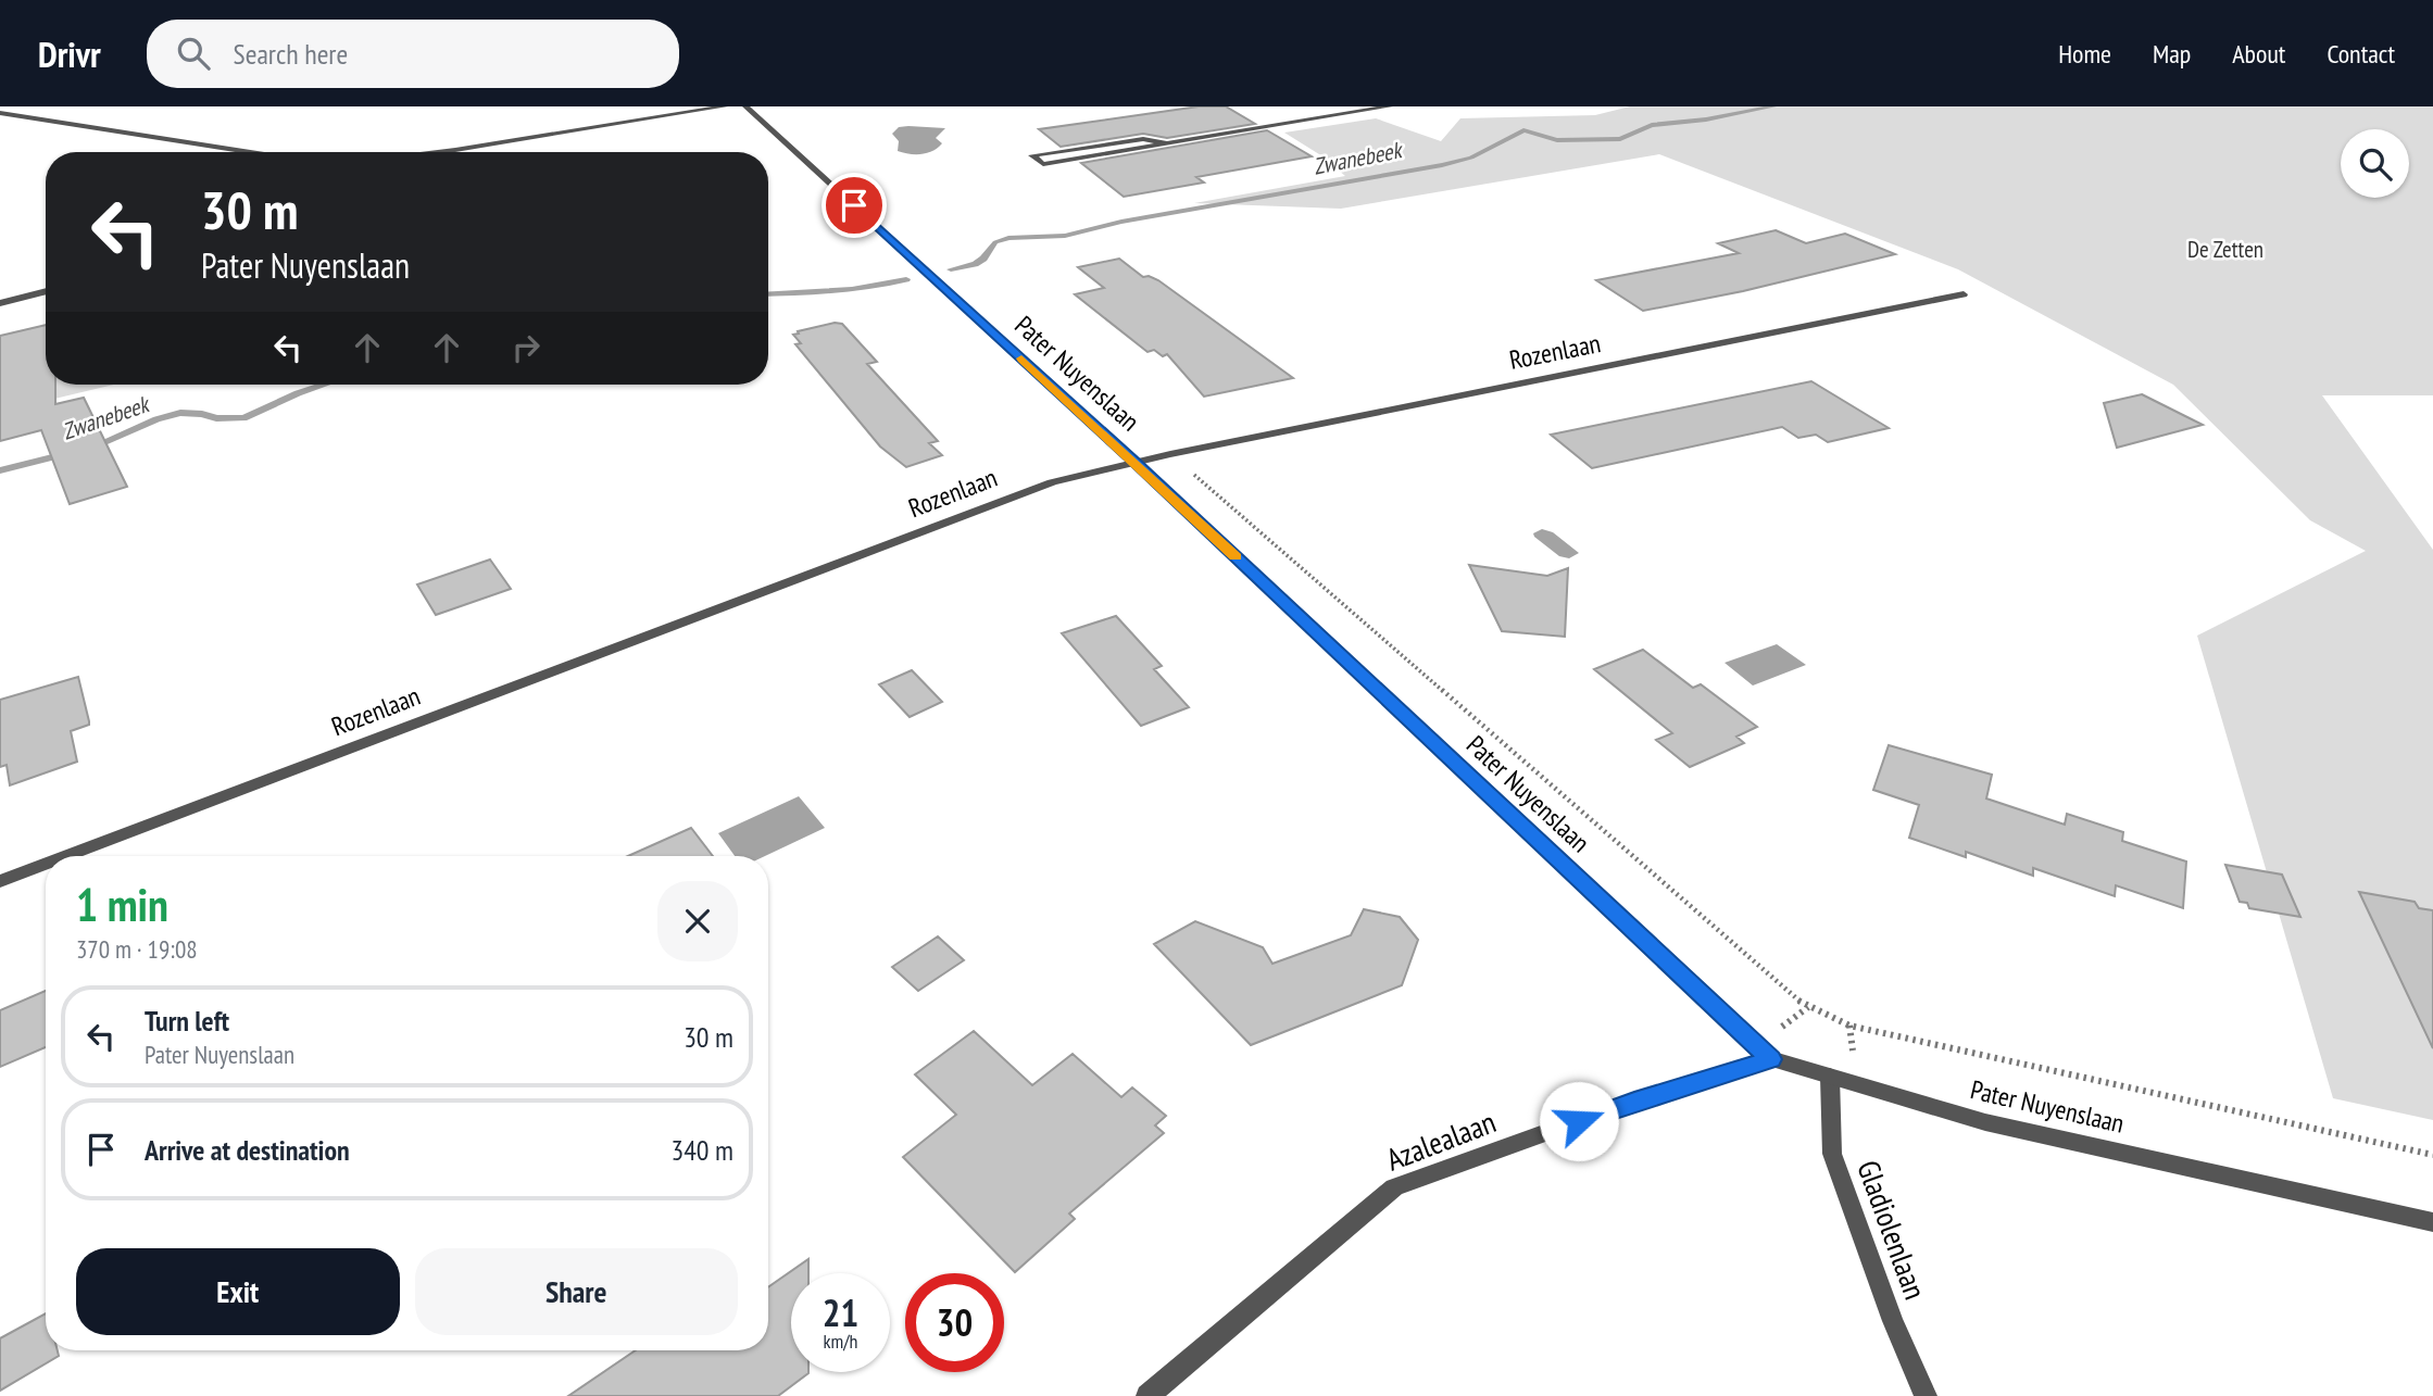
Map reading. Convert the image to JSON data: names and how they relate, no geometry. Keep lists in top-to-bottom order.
{
  "streets": {
    "street": [
      "Rozenlaan",
      "Pater Nuyenslaan",
      "Azalealaan",
      "Gladiolenlaan"
    ]
  },
  "crossings": [
    ["Rozenlaan", "Pater Nuyenslaan"],
    ["Pater Nuyenslaan", "Azalealaan"],
    ["Pater Nuyenslaan", "Gladiolenlaan"]
  ],
  "water": ["Zwanebeek"],
  "parks": ["De Zetten"],
  "page": {
    "header": "Drivr",
    "search": "Search here",
    "nav": [
      "Home",
      "Map",
      "About",
      "Contact"
    ],
    "turn": ["30 m", "Pater Nuyenslaan"],
    "heading": ["1 min", "370 m · 19:08"],
    "list": [
      {
        "name": "Turn left",
        "note": "Pater Nuyenslaan",
        "value": "30 m"
      },
      {
        "name": "Arrive at destination",
        "value": "340 m"
      }
    ],
    "buttons": ["Exit", "Share"],
    "speed": "21 km/h",
    "limit": "30"
  }
}
